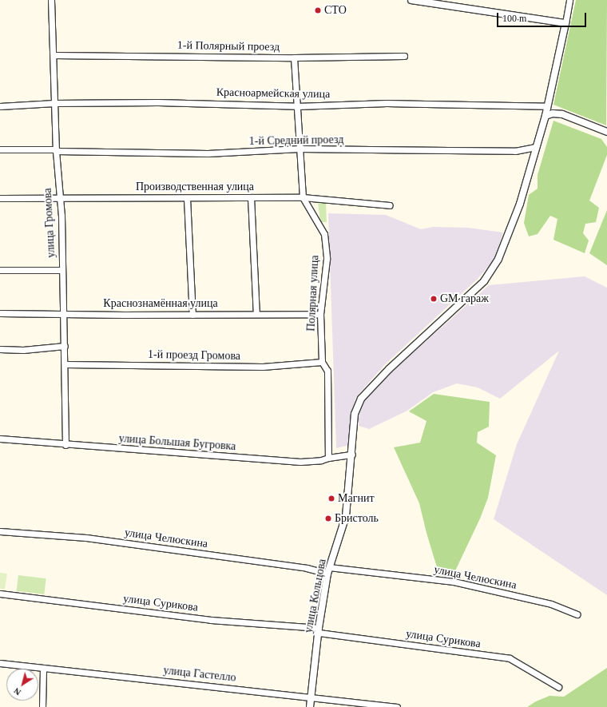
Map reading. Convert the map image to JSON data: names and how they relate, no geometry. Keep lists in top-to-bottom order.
{
  "streets": {
    "street": [
      "1-й Полярный проезд",
      "Красноармейская улица",
      "1-й Средний проезд",
      "Производственная улица",
      "улица Громова",
      "Полярная улица",
      "Краснознамённая улица",
      "1-й проезд Громова",
      "улица Большая Бугровка",
      "улица Челюскина",
      "улица Кольцова",
      "улица Сурикова",
      "улица Гастелло"
    ]
  },
  "crossings": [
    ["1-й Полярный проезд", "улица Громова"],
    ["1-й Полярный проезд", "Полярная улица"],
    ["Красноармейская улица", "улица Громова"],
    ["Красноармейская улица", "Полярная улица"],
    ["1-й Средний проезд", "улица Громова"],
    ["1-й Средний проезд", "Полярная улица"],
    ["1-й Средний проезд", "улица Кольцова"],
    ["Производственная улица", "улица Громова"],
    ["Производственная улица", "Полярная улица"],
    ["улица Громова", "Краснознамённая улица"],
    ["улица Громова", "1-й проезд Громова"],
    ["улица Громова", "улица Большая Бугровка"],
    ["Полярная улица", "Краснознамённая улица"],
    ["Полярная улица", "1-й проезд Громова"],
    ["Полярная улица", "улица Большая Бугровка"],
    ["улица Большая Бугровка", "улица Кольцова"],
    ["улица Челюскина", "улица Кольцова"],
    ["улица Кольцова", "улица Сурикова"],
    ["улица Кольцова", "улица Гастелло"]
  ],
  "places": [
    "СТО",
    "GM гараж",
    "Магнит",
    "Бристоль"
  ],
  "scale_bar": "100 m",
  "north": "bottom left"
}
